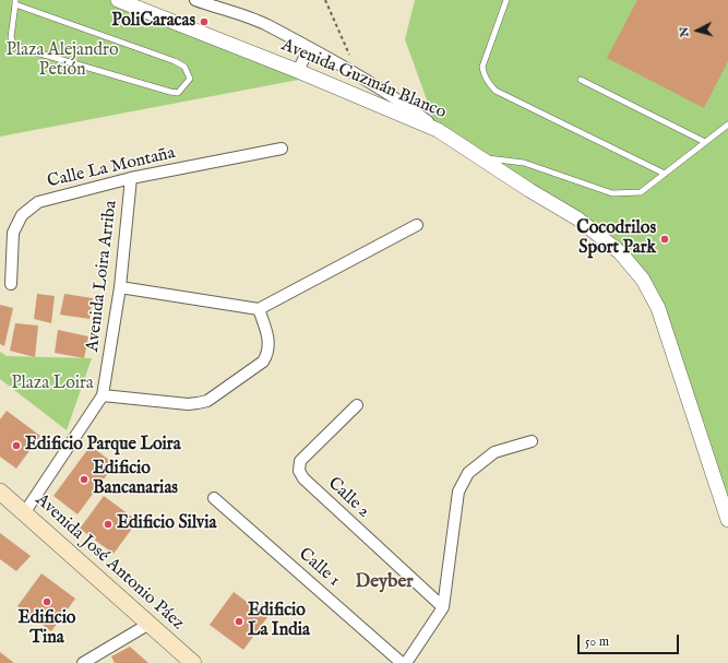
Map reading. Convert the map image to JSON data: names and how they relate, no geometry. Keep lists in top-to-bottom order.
{
  "streets": {
    "main road": ["Avenida José Antonio Páez"],
    "street": [
      "Avenida Guzmán Blanco",
      "Calle La Montaña",
      "Avenida Loira Arriba",
      "Calle 2",
      "Calle 1"
    ]
  },
  "crossings": [
    ["Calle La Montaña", "Avenida Loira Arriba"],
    ["Avenida Loira Arriba", "Avenida José Antonio Páez"]
  ],
  "districts": ["Deyber"],
  "parks": ["Plaza Alejandro Petión", "Plaza Loira"],
  "places": [
    "PoliCaracas",
    "Cocodrilos Sport Park",
    "Edificio Parque Loira",
    "Edificio Bancanarias",
    "Edificio Silvia",
    "Edificio Tina",
    "Edificio La India"
  ],
  "scale_bar": "50 m",
  "north": "left"
}
